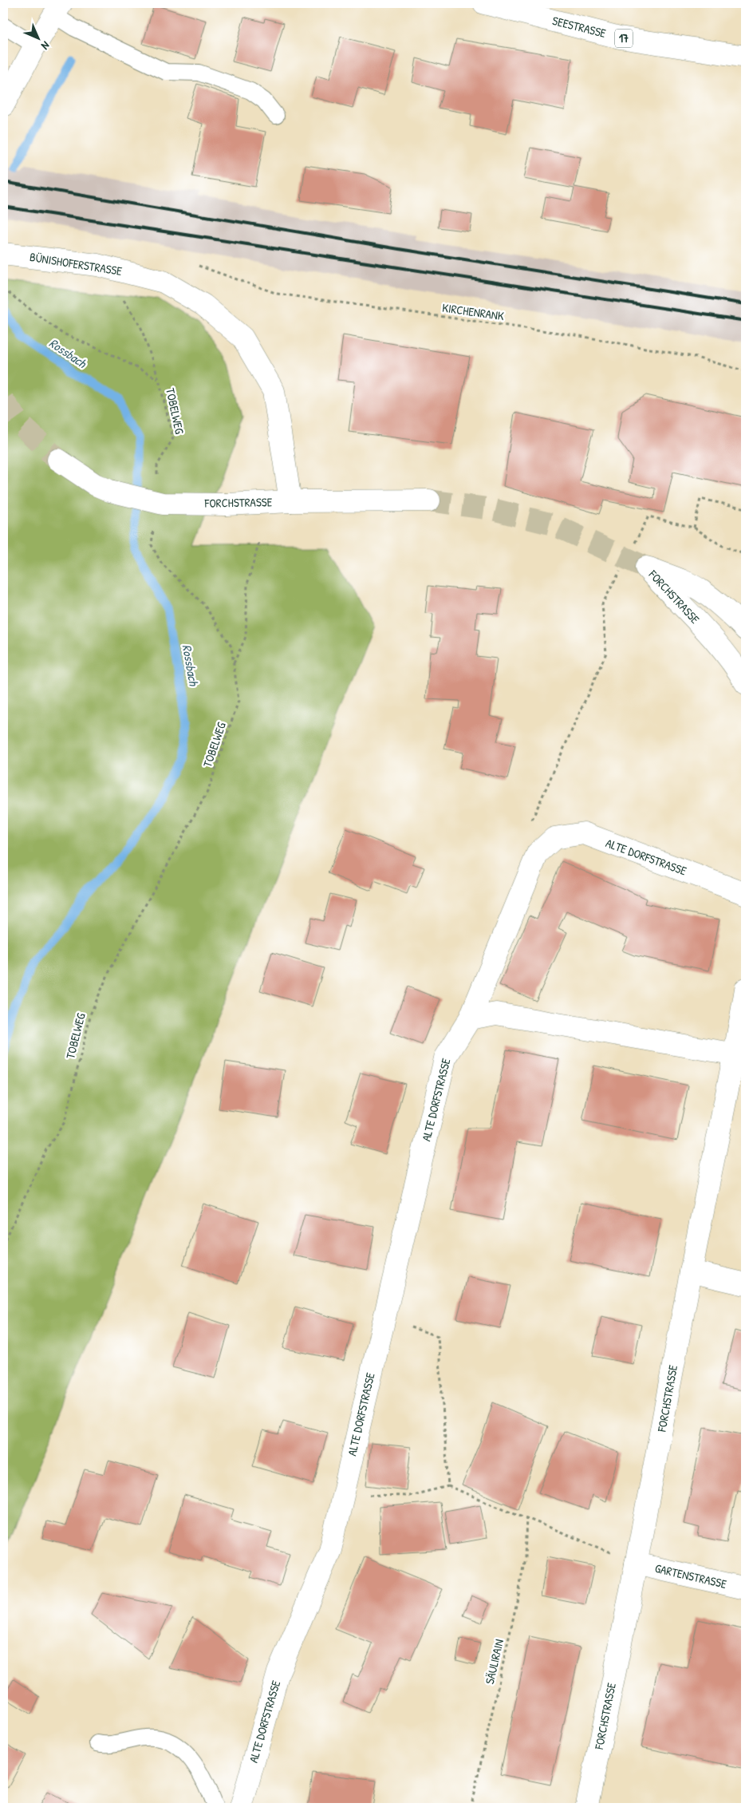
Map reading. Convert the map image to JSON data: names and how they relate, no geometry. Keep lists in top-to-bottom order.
{
  "streets": {
    "street": [
      "SEESTRASSE",
      "17",
      "BÜNISHOFERSTRASSE",
      "FORCHSTRASSE",
      "ALTE DORFSTRASSE",
      "GARTENSTRASSE"
    ],
    "path": ["KIRCHENRANK", "TOBELWEG", "SÄULIRAIN"]
  },
  "crossings": [
    ["BÜNISHOFERSTRASSE", "FORCHSTRASSE"],
    ["FORCHSTRASSE", "GARTENSTRASSE"]
  ],
  "water": ["Rossbach"],
  "north": "bottom right"
}
